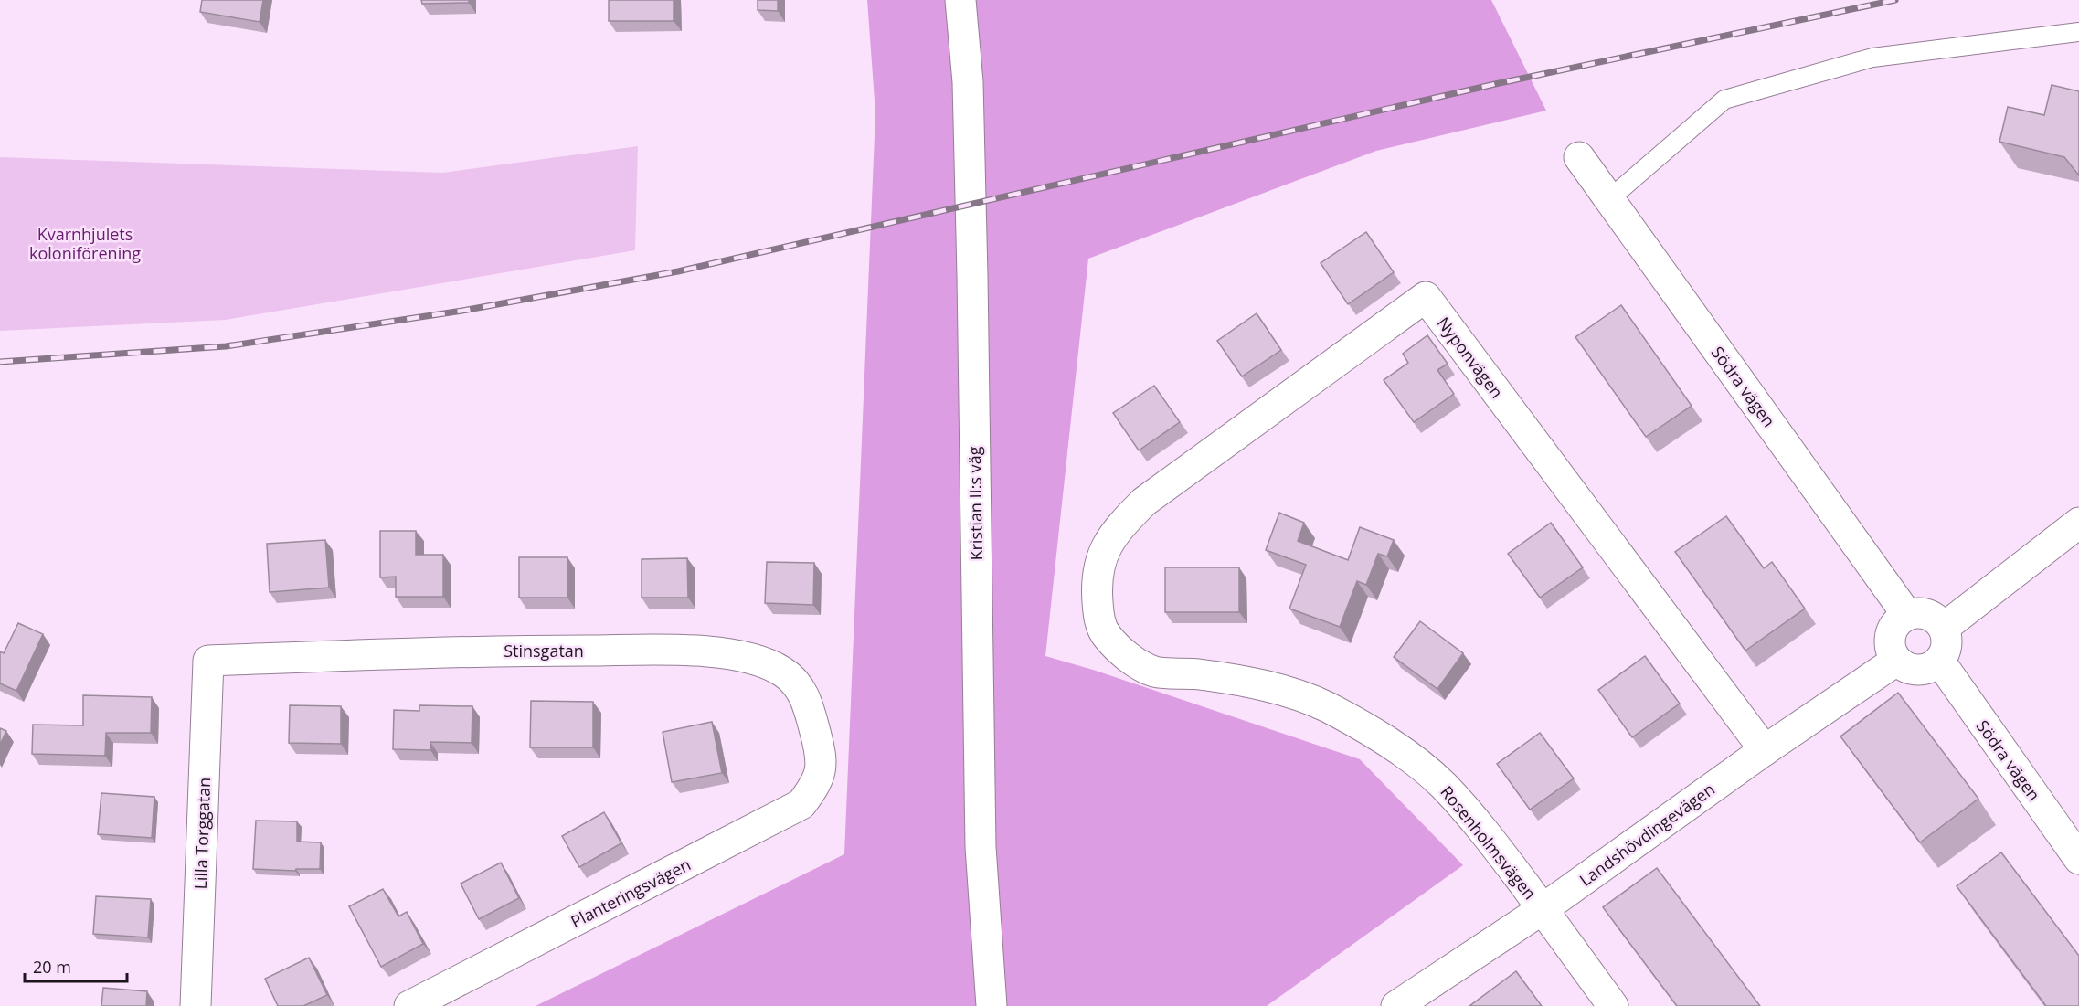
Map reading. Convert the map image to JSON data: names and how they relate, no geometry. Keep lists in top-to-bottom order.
{
  "streets": {
    "street": [
      "Nyponvägen",
      "Södra vägen",
      "Kristian II:s väg",
      "Stinsgatan",
      "Lilla Torggatan",
      "Landshövdingevägen",
      "Rosenholmsvägen",
      "Planteringsvägen"
    ]
  },
  "crossings": [
    ["Nyponvägen", "Landshövdingevägen"],
    ["Nyponvägen", "Rosenholmsvägen"],
    ["Södra vägen", "Landshövdingevägen"],
    ["Stinsgatan", "Lilla Torggatan"],
    ["Stinsgatan", "Planteringsvägen"],
    ["Landshövdingevägen", "Rosenholmsvägen"]
  ],
  "parks": ["Kvarnhjulets koloniförening"],
  "scale_bar": "20 m"
}
